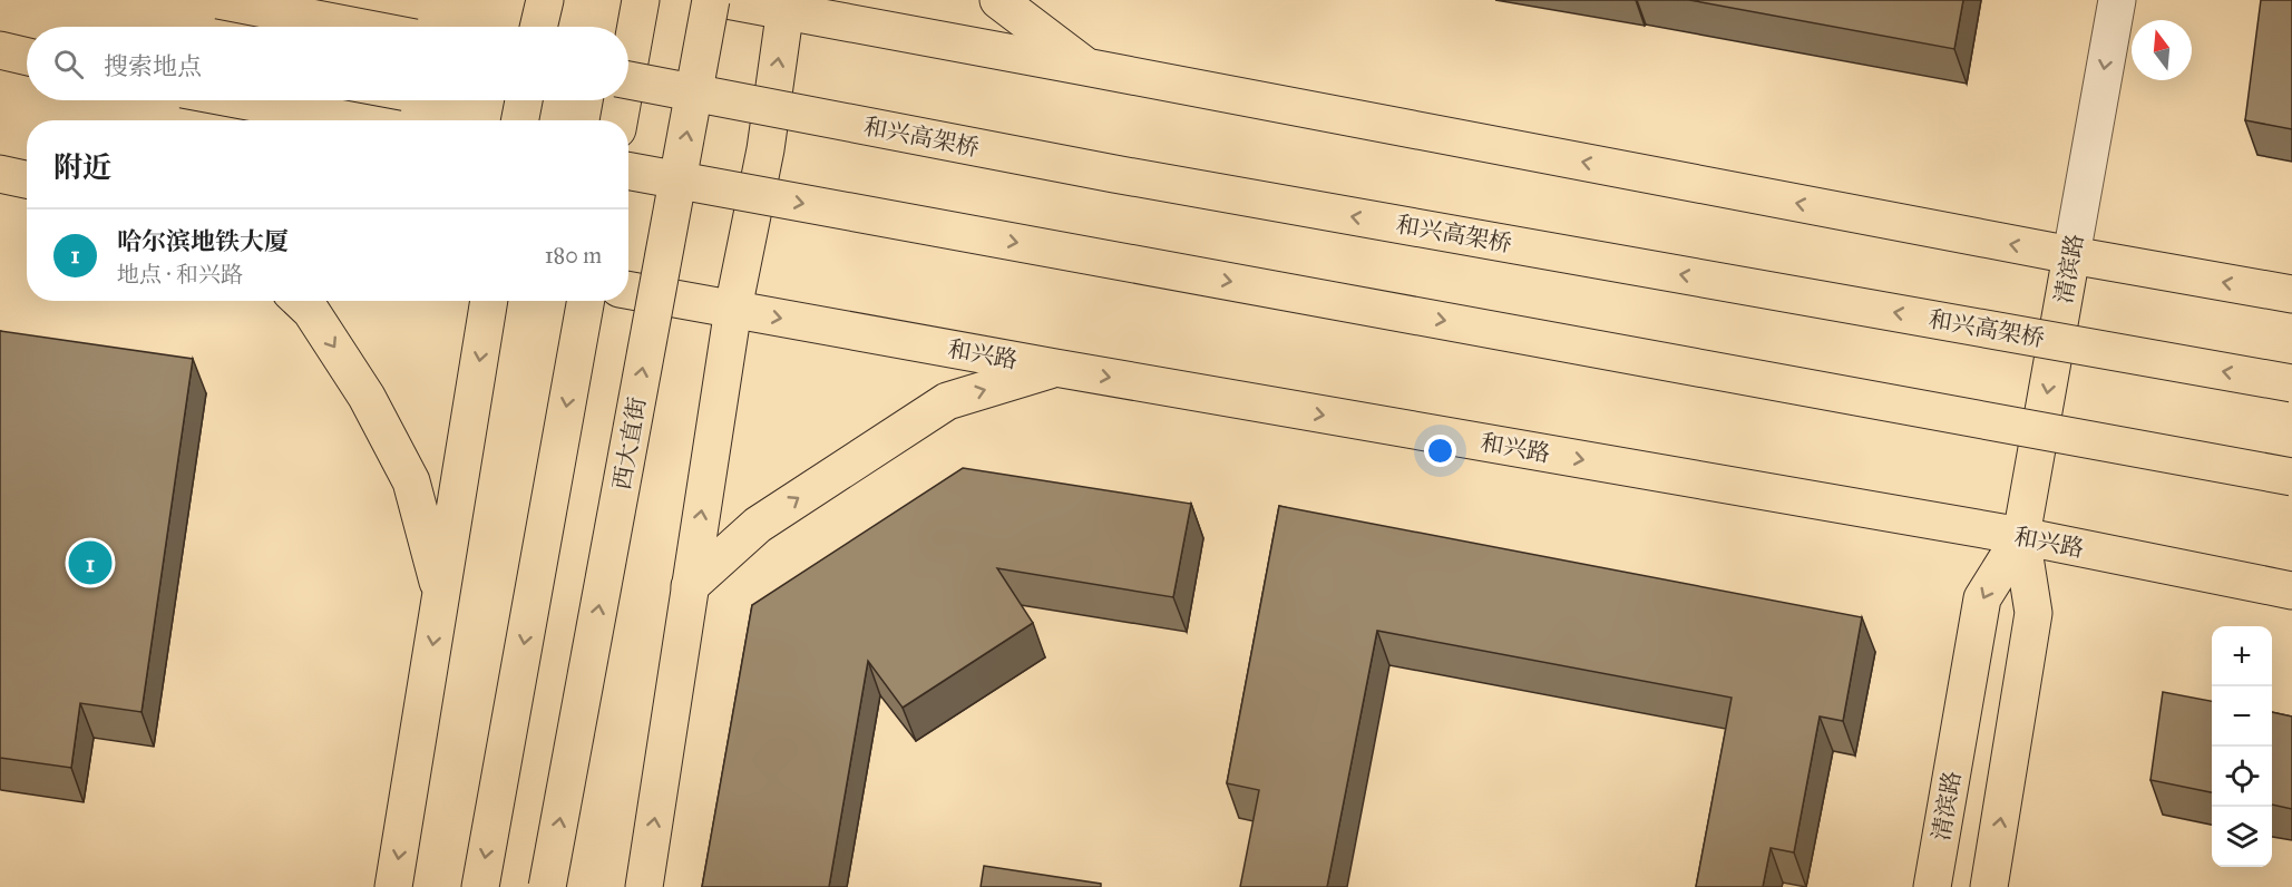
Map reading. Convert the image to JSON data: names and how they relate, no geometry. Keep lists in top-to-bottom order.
{
  "streets": {
    "main road": [
      "和兴高架桥",
      "清滨路",
      "和兴路",
      "西大直街"
    ]
  },
  "crossings": [
    ["清滨路", "和兴路"]
  ],
  "north": "top",
  "page": {
    "search": "搜索地点",
    "heading": "附近",
    "list": [
      {
        "mark": "1",
        "name": "哈尔滨地铁大厦",
        "note": "地点 · 和兴路",
        "value": "180 m"
      }
    ],
    "pins": "1",
    "map_buttons": ["+", "−"]
  }
}
